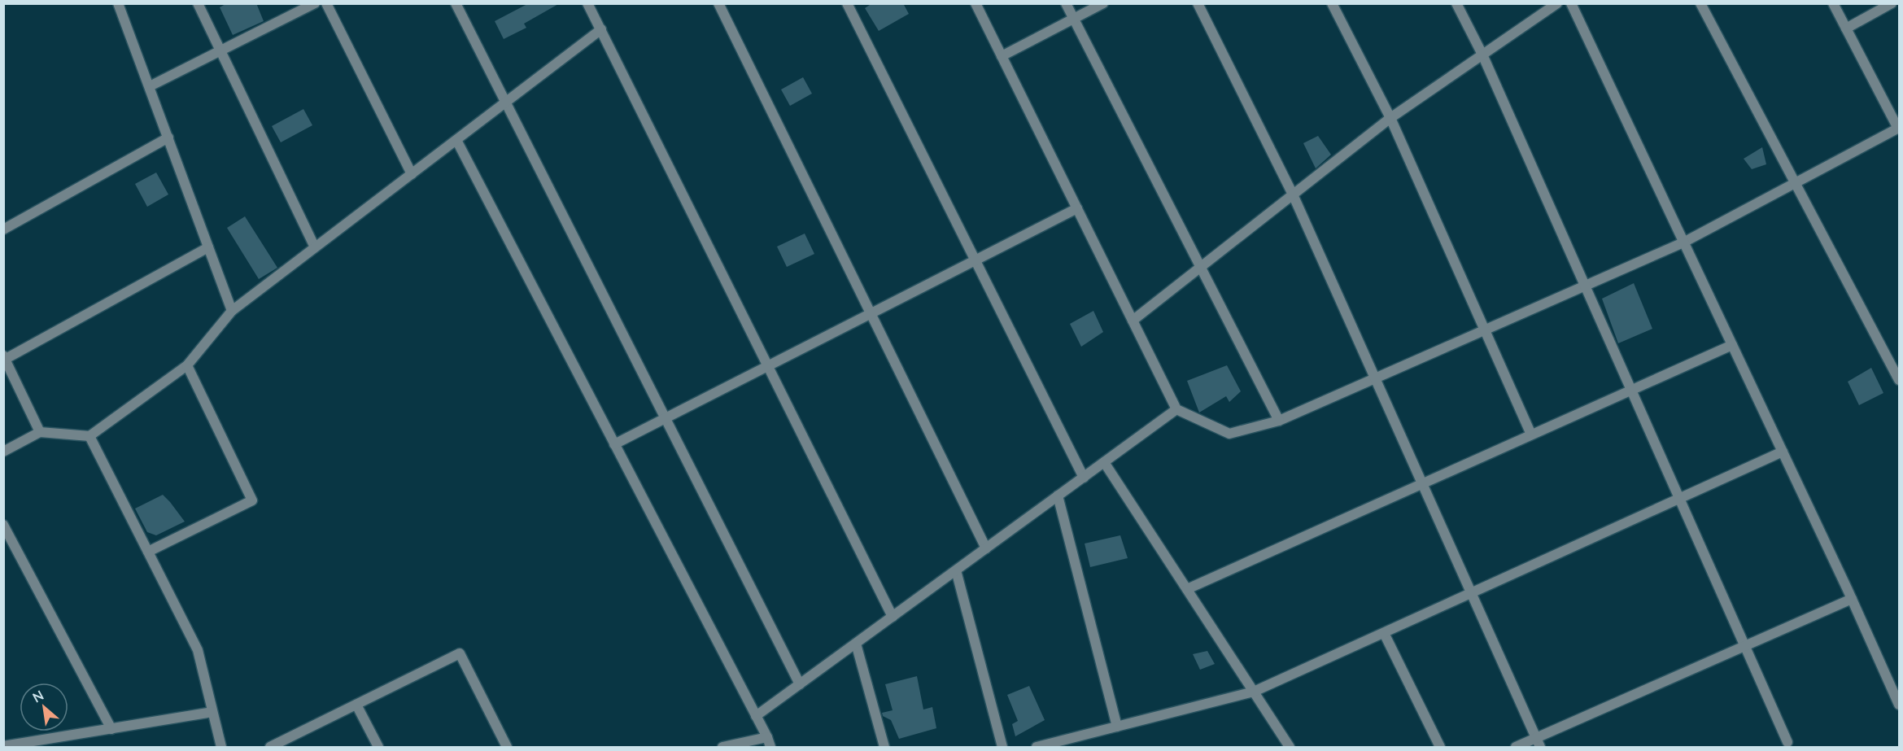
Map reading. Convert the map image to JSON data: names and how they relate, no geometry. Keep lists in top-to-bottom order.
{
  "north": "top left"
}
